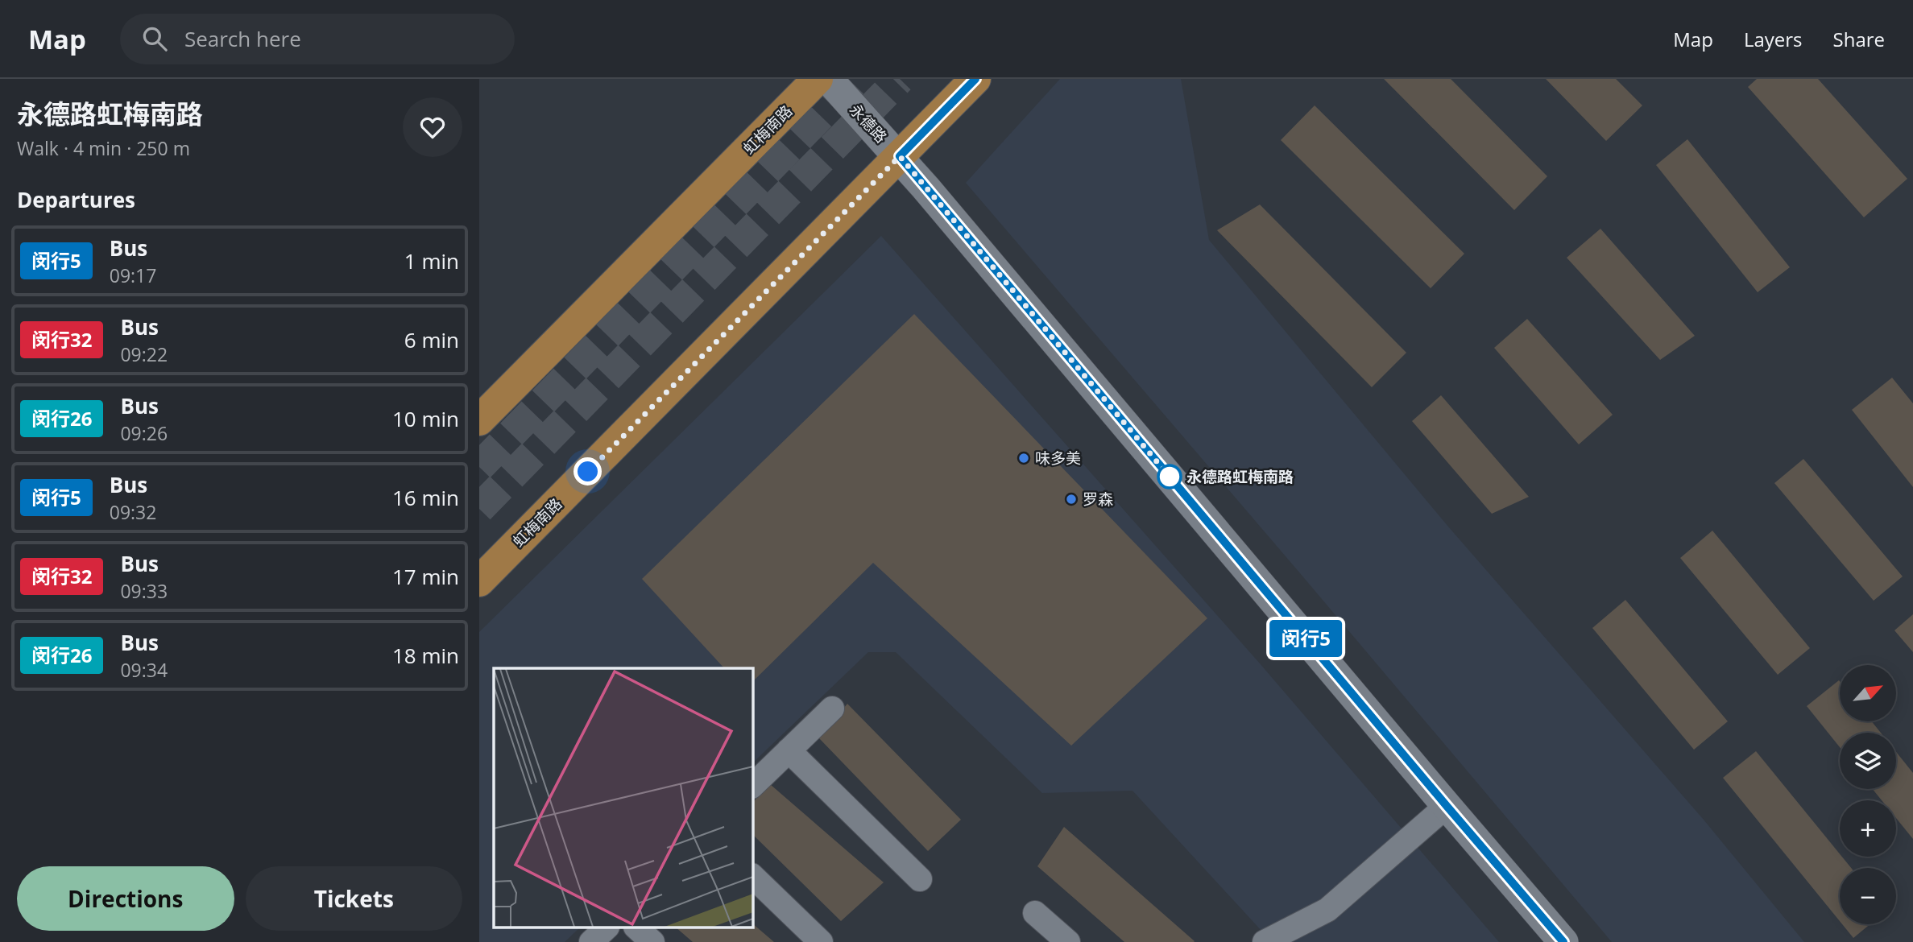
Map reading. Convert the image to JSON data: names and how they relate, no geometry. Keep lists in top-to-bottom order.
{
  "streets": {
    "main road": ["虹梅南路"],
    "street": ["永德路"]
  },
  "crossings": [
    ["永德路", "虹梅南路"]
  ],
  "places": ["味多美", "永德路虹梅南路", "罗森"],
  "lines": ["bus line 闵行5"],
  "north": "top right",
  "page": {
    "header": "Map",
    "search": "Search here",
    "nav": ["Map", "Layers", "Share"],
    "heading": [
      ["永德路虹梅南路", "Walk · 4 min · 250 m"],
      "Departures"
    ],
    "on_map": "闵行5",
    "list": [
      {
        "mark": "闵行5",
        "name": "Bus",
        "note": "09:17",
        "value": "1 min"
      },
      {
        "mark": "闵行32",
        "name": "Bus",
        "note": "09:22",
        "value": "6 min"
      },
      {
        "mark": "闵行26",
        "name": "Bus",
        "note": "09:26",
        "value": "10 min"
      },
      {
        "mark": "闵行5",
        "name": "Bus",
        "note": "09:32",
        "value": "16 min"
      },
      {
        "mark": "闵行32",
        "name": "Bus",
        "note": "09:33",
        "value": "17 min"
      },
      {
        "mark": "闵行26",
        "name": "Bus",
        "note": "09:34",
        "value": "18 min"
      }
    ],
    "map_buttons": ["+", "−"],
    "buttons": ["Directions", "Tickets"]
  }
}
